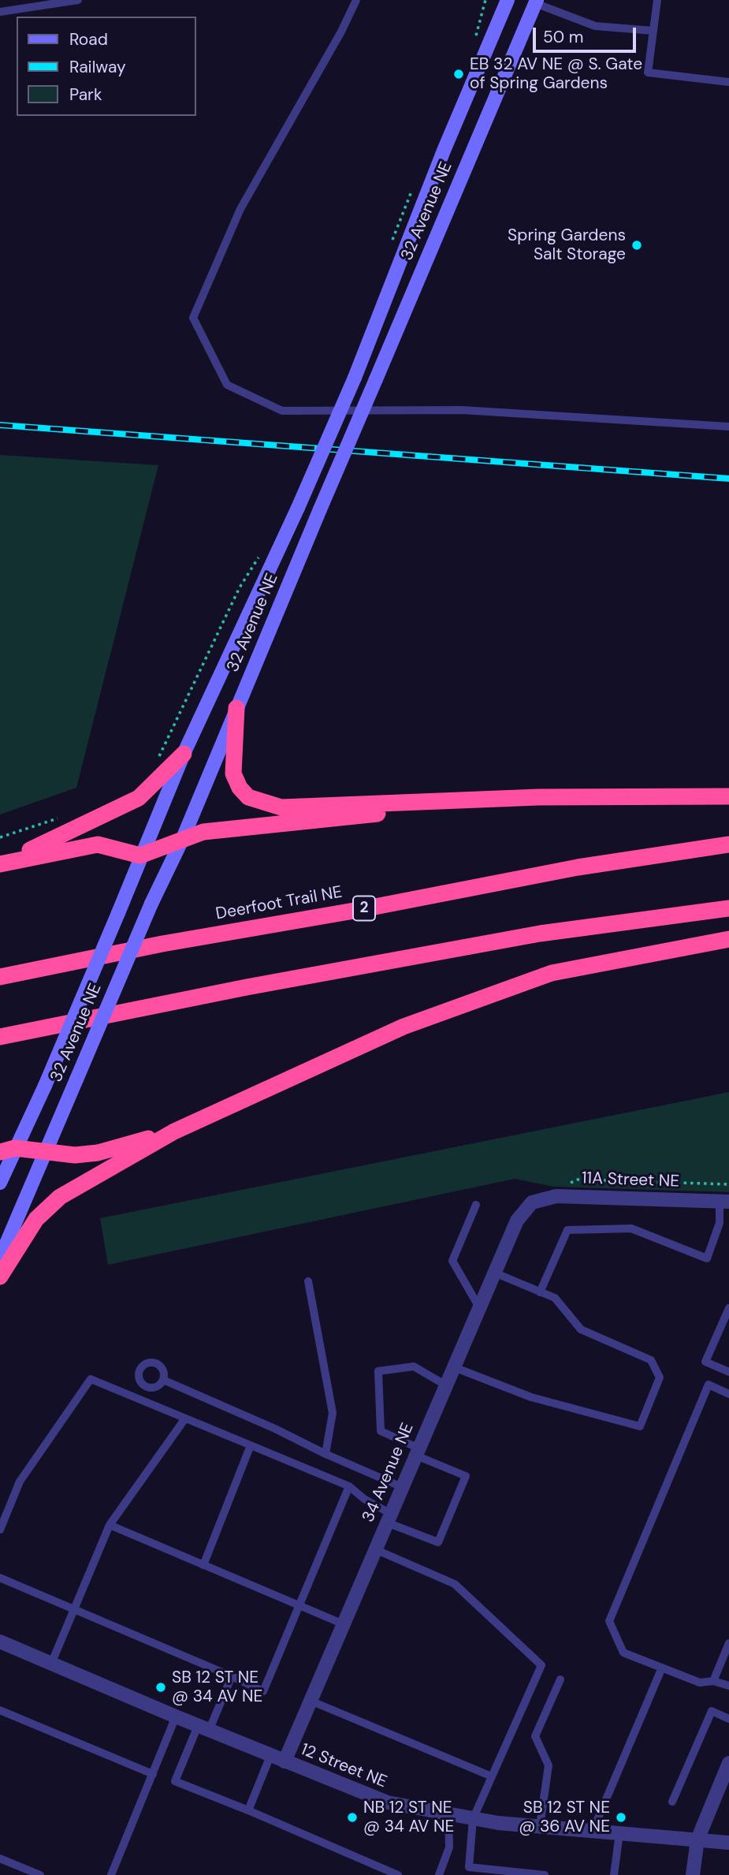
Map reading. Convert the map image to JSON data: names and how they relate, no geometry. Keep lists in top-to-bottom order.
{
  "streets": {
    "highway": ["Deerfoot Trail NE", "2"],
    "main road": ["32 Avenue NE"],
    "street": ["11A Street NE", "34 Avenue NE", "12 Street NE"]
  },
  "crossings": [
    ["11A Street NE", "34 Avenue NE"],
    ["34 Avenue NE", "12 Street NE"]
  ],
  "places": [
    "EB 32 AV NE @ S. Gate of Spring Gardens",
    "Spring Gardens Salt Storage",
    "SB 12 ST NE @ 34 AV NE",
    "NB 12 ST NE @ 34 AV NE",
    "SB 12 ST NE @ 36 AV NE"
  ],
  "legend": ["Road", "Railway", "Park"],
  "scale_bar": "50 m"
}
